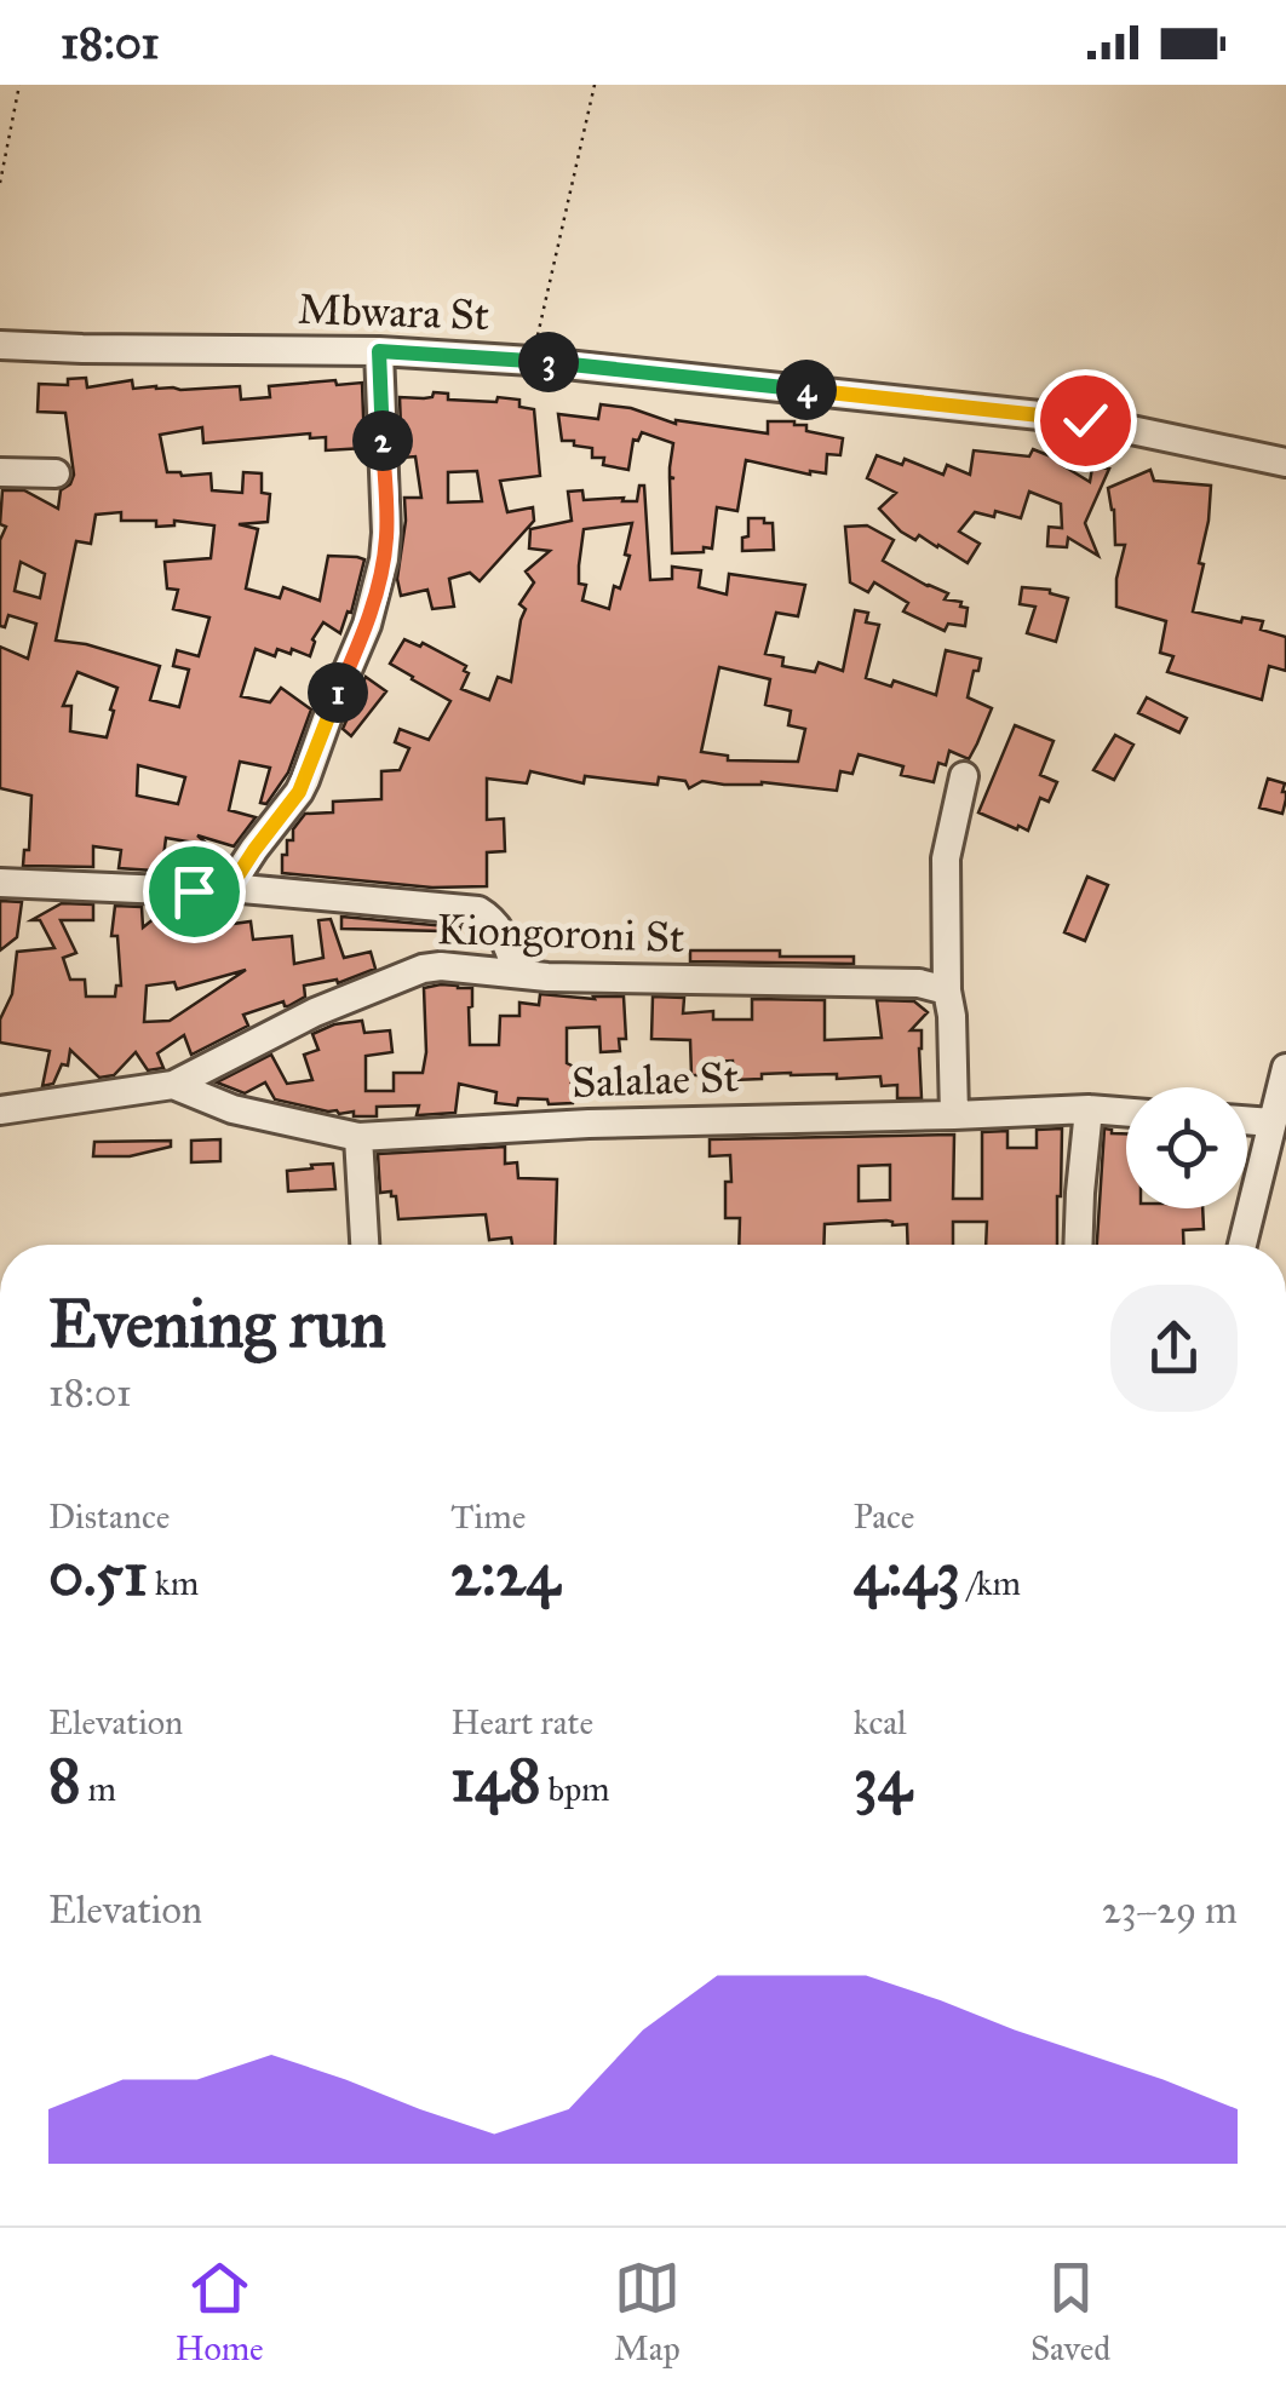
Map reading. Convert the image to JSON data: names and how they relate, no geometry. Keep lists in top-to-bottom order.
{
  "streets": {
    "street": ["Mbwara St", "Kiongoroni St", "Salalae St"]
  },
  "crossings": [
    ["Kiongoroni St", "Salalae St"]
  ],
  "page": {
    "status": "18:01",
    "pins": [
      "3",
      "4",
      "2",
      "1"
    ],
    "heading": ["Evening run", "18:01"],
    "stats": [
      ["Distance", "0.51 km"],
      ["Time", "2:24"],
      ["Pace", "4:43 /km"],
      ["Elevation", "8 m"],
      ["Heart rate", "148 bpm"],
      ["kcal", "34"]
    ],
    "chart": ["Elevation", "23–29 m"],
    "tabs": ["Home", "Map", "Saved"]
  }
}
